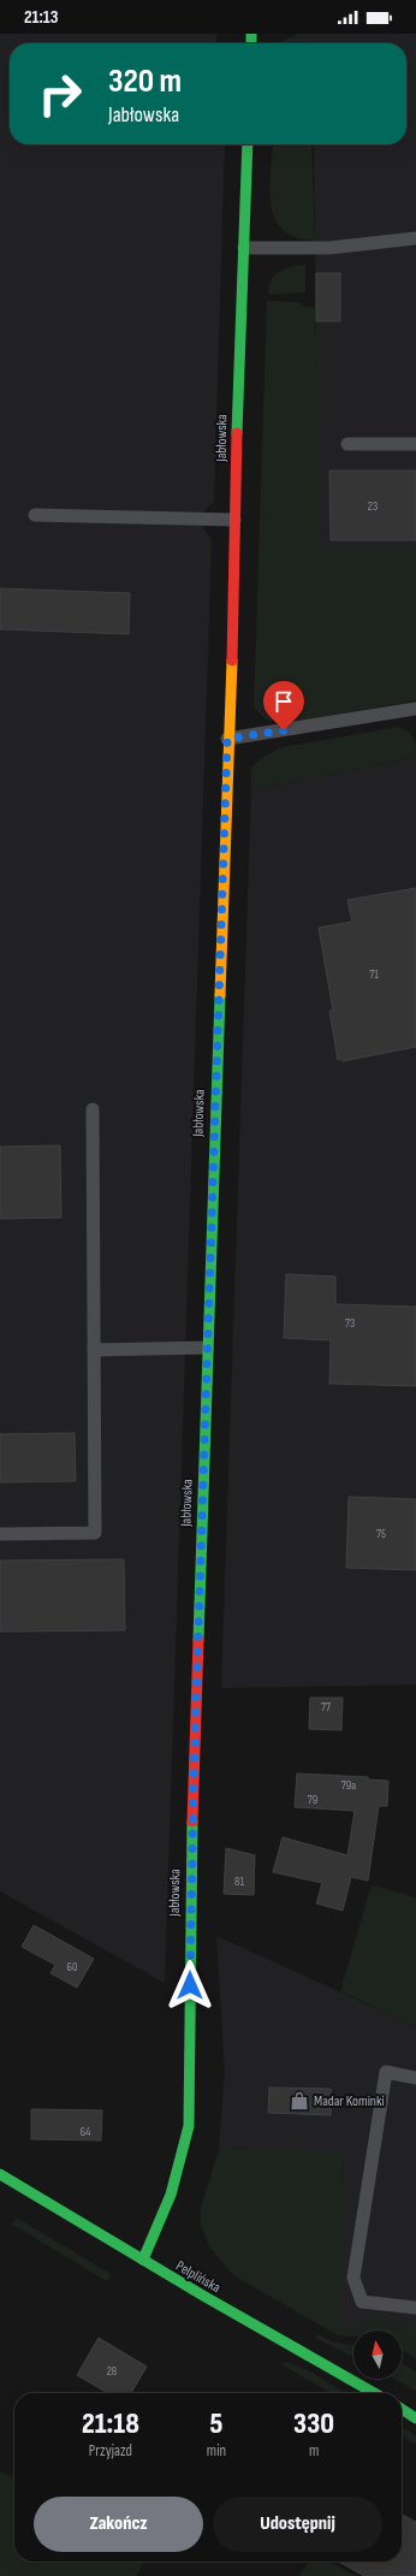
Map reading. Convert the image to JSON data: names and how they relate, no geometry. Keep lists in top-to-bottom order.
{
  "streets": {
    "main road": ["Jabłowska", "Pelplińska"]
  },
  "crossings": [
    ["Jabłowska", "Pelplińska"]
  ],
  "places": {
    "shop": ["Madar Kominki"]
  },
  "house_numbers": [
    "23",
    "71",
    "73",
    "75",
    "77",
    "79a",
    "79",
    "81",
    "60",
    "64",
    "28"
  ],
  "north": "top",
  "page": {
    "status": "21:13",
    "turn": ["320 m", "Jabłowska"],
    "eta": [
      "21:18",
      "Przyjazd",
      "5",
      "min",
      "330",
      "m"
    ],
    "buttons": ["Zakończ", "Udostępnij"]
  }
}
